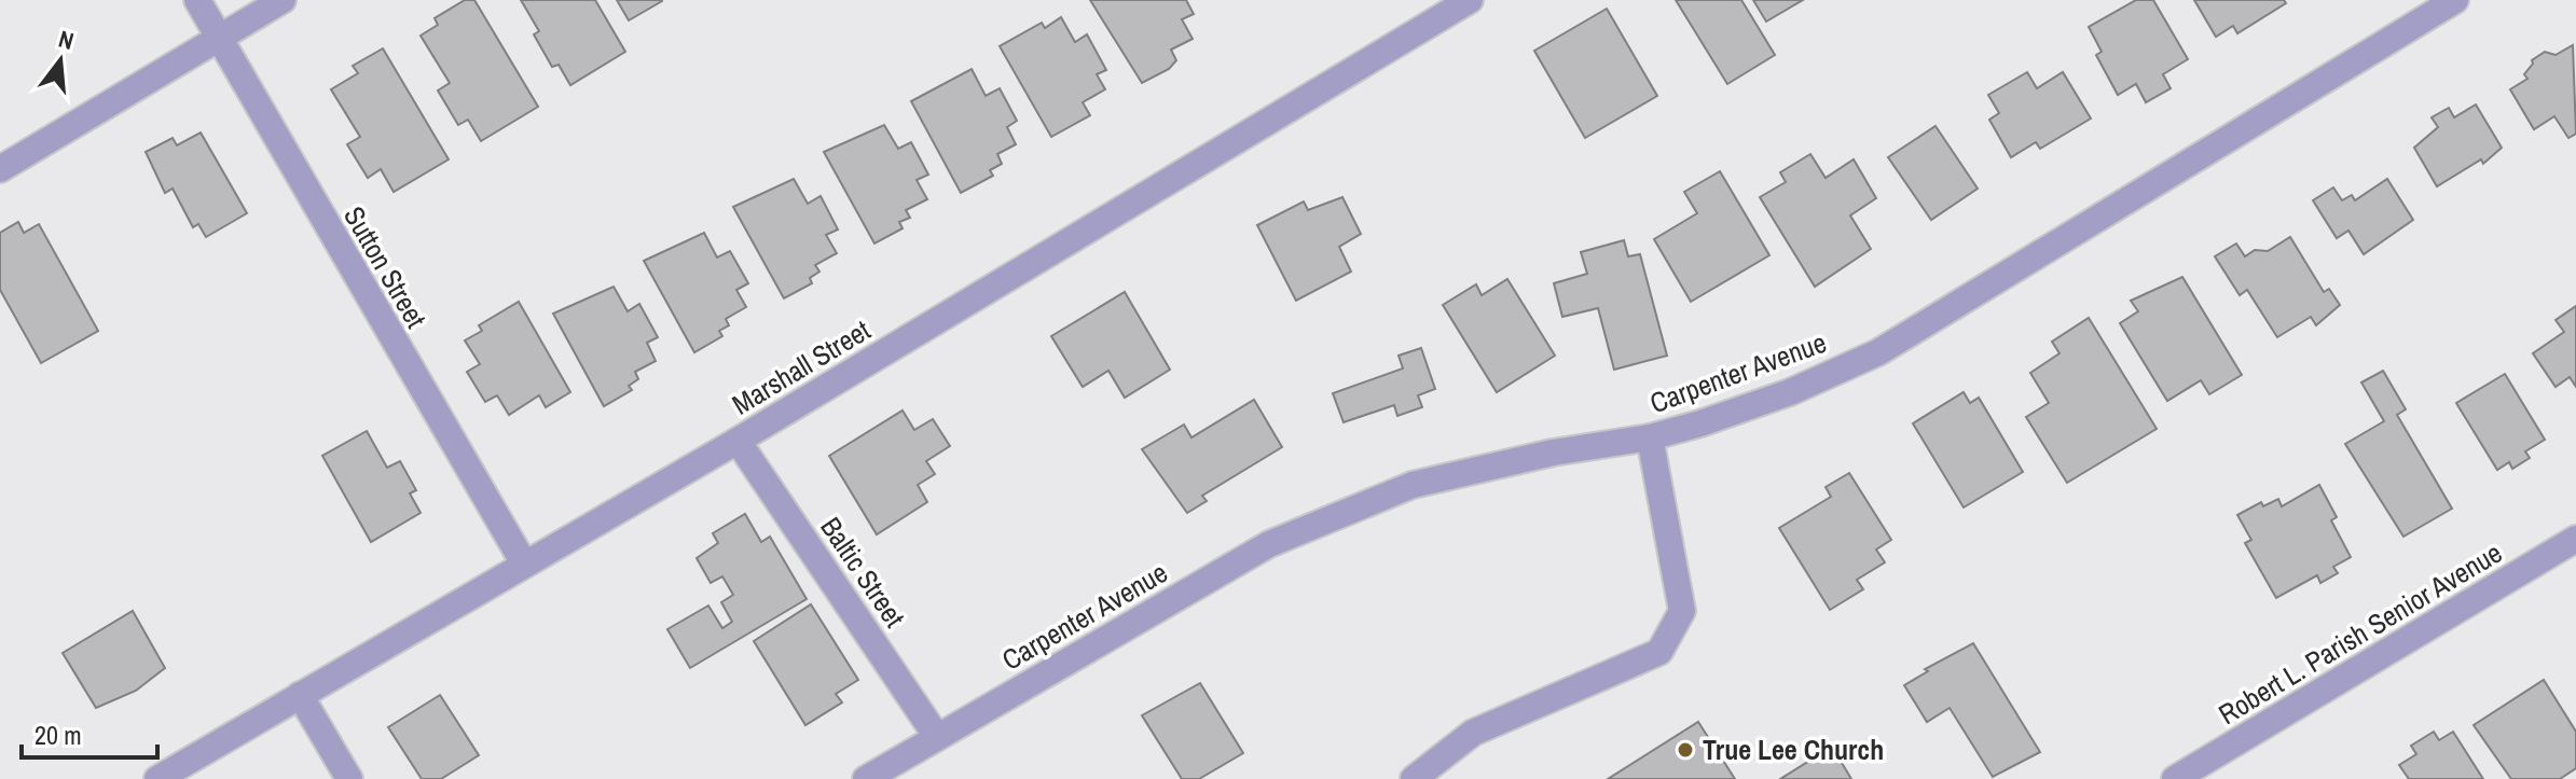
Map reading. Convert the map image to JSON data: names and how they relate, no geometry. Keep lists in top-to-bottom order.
{
  "streets": {
    "street": [
      "Sutton Street",
      "Marshall Street",
      "Carpenter Avenue",
      "Baltic Street",
      "Robert L. Parish Senior Avenue"
    ]
  },
  "crossings": [
    ["Sutton Street", "Marshall Street"],
    ["Marshall Street", "Baltic Street"],
    ["Carpenter Avenue", "Baltic Street"]
  ],
  "places": ["True Lee Church"],
  "scale_bar": "20 m",
  "north": "top"
}
